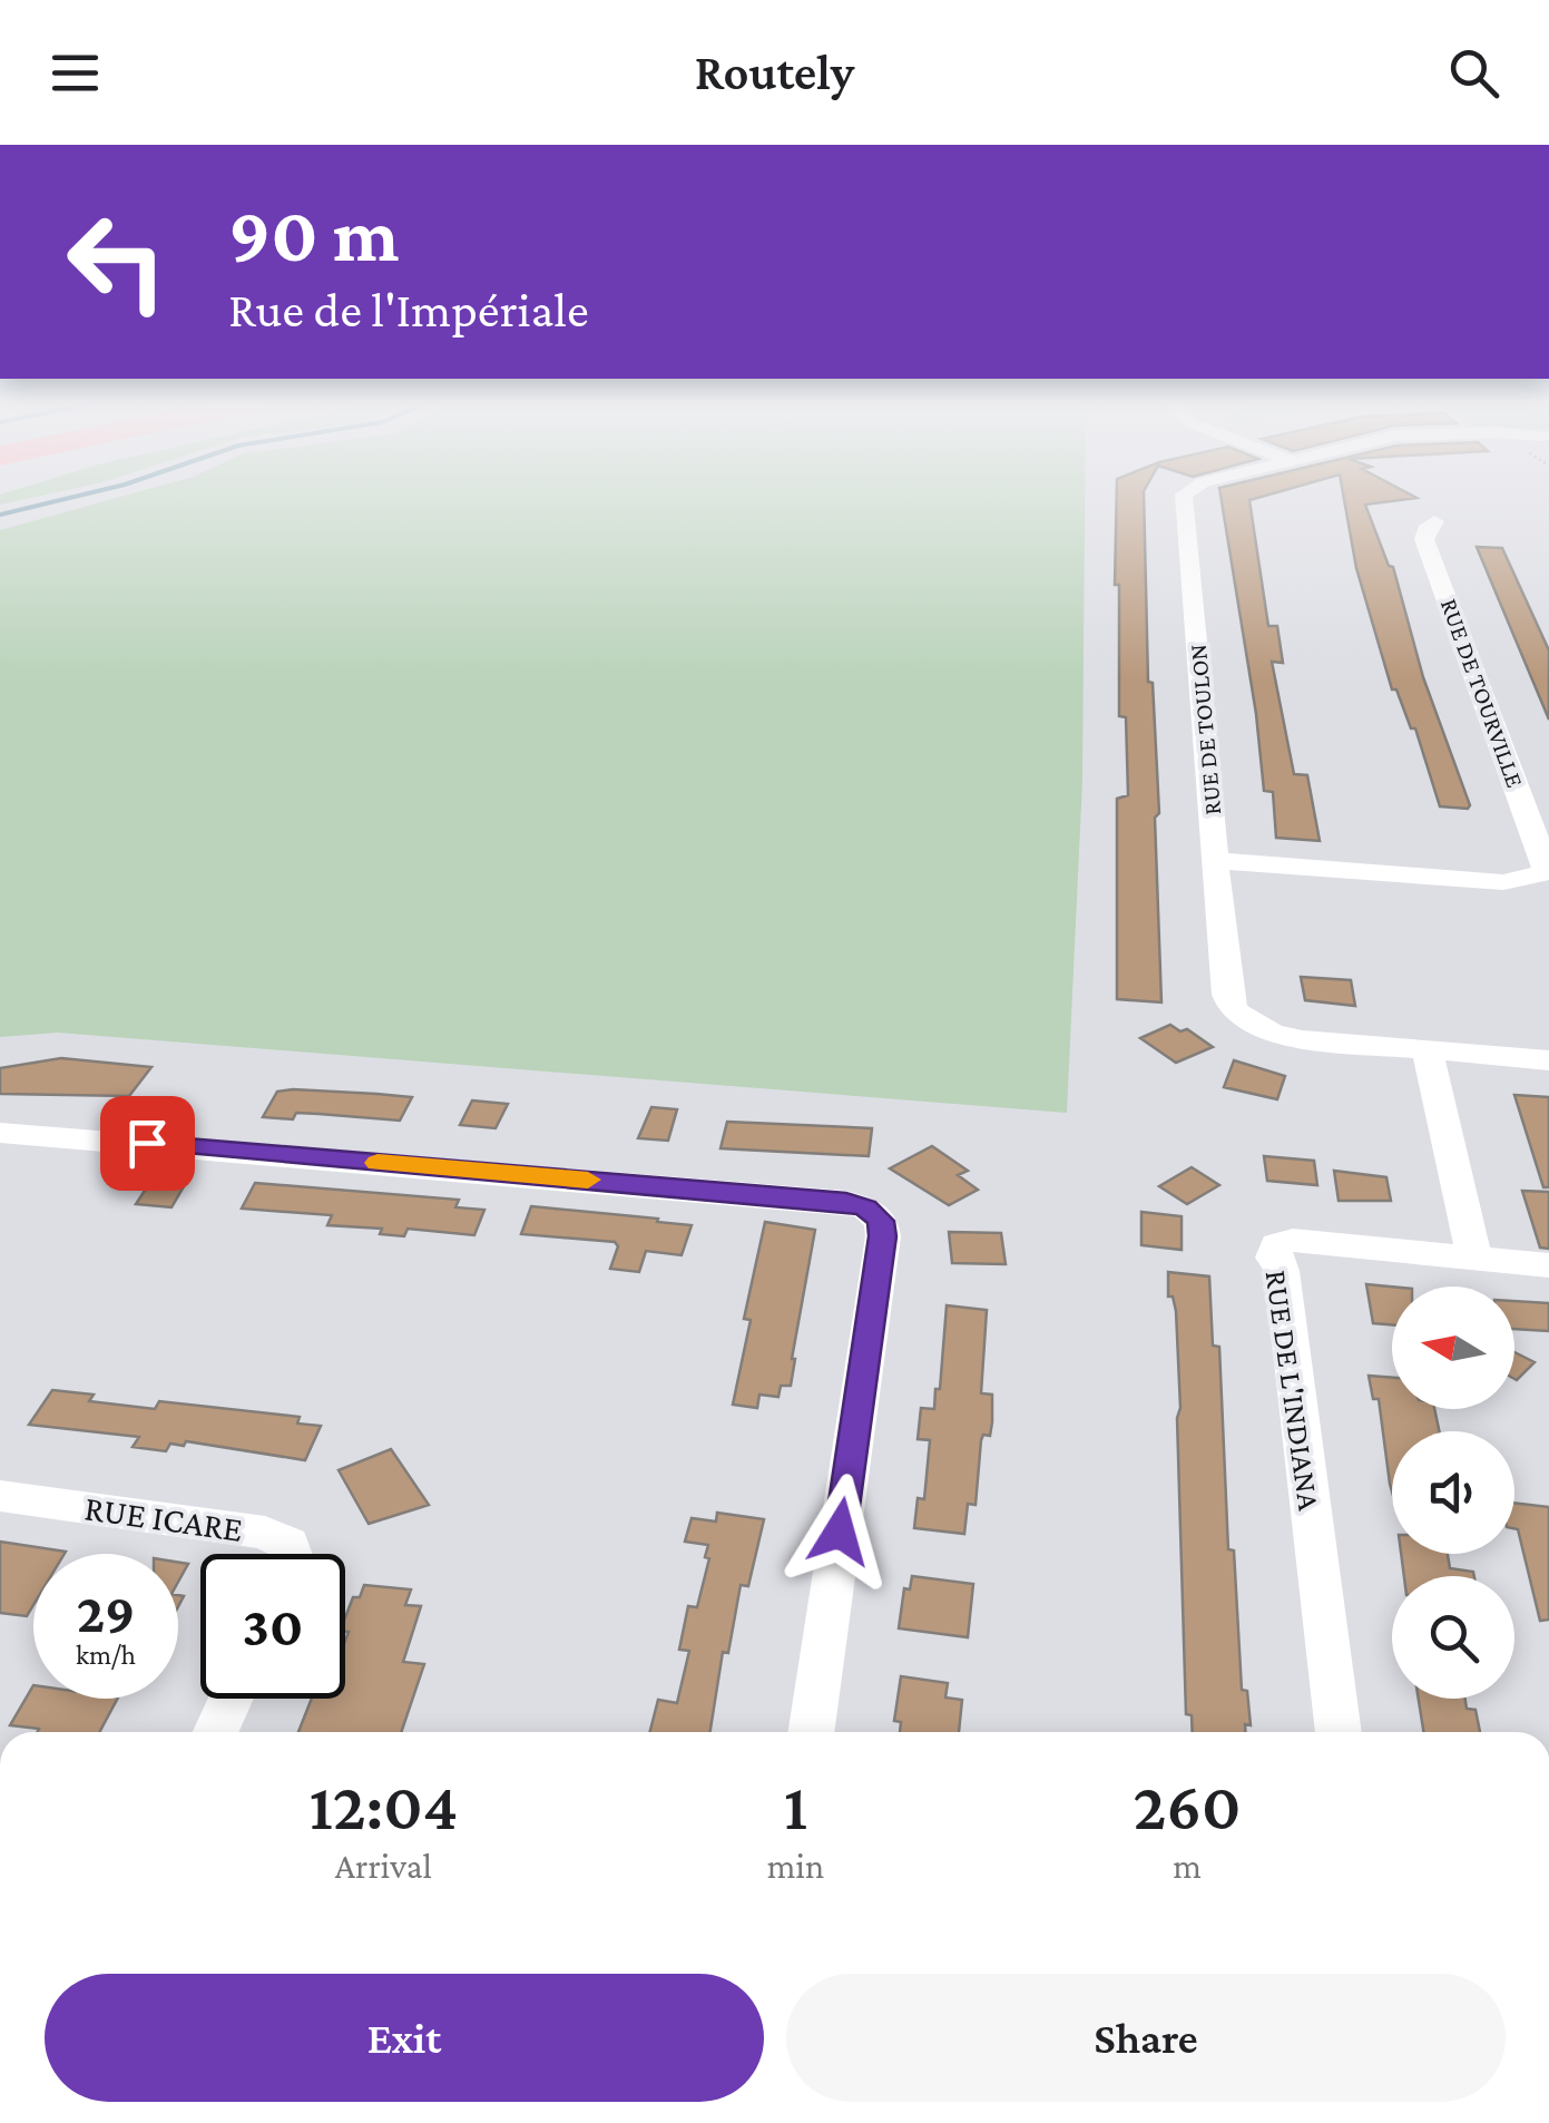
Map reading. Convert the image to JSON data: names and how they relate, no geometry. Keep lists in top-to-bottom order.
{
  "streets": {
    "street": [
      "RUE DE TOURVILLE",
      "RUE DE TOULON",
      "RUE DE L'INDIANA",
      "RUE ICARE"
    ]
  },
  "crossings": [
    ["RUE DE TOURVILLE", "RUE DE TOULON"]
  ],
  "north": "left",
  "page": {
    "header": "Routely",
    "turn": ["90 m", "Rue de l'Impériale"],
    "speed": "29 km/h",
    "limit": "30",
    "eta": [
      "12:04",
      "Arrival",
      "1",
      "min",
      "260",
      "m"
    ],
    "buttons": ["Exit", "Share"]
  }
}
